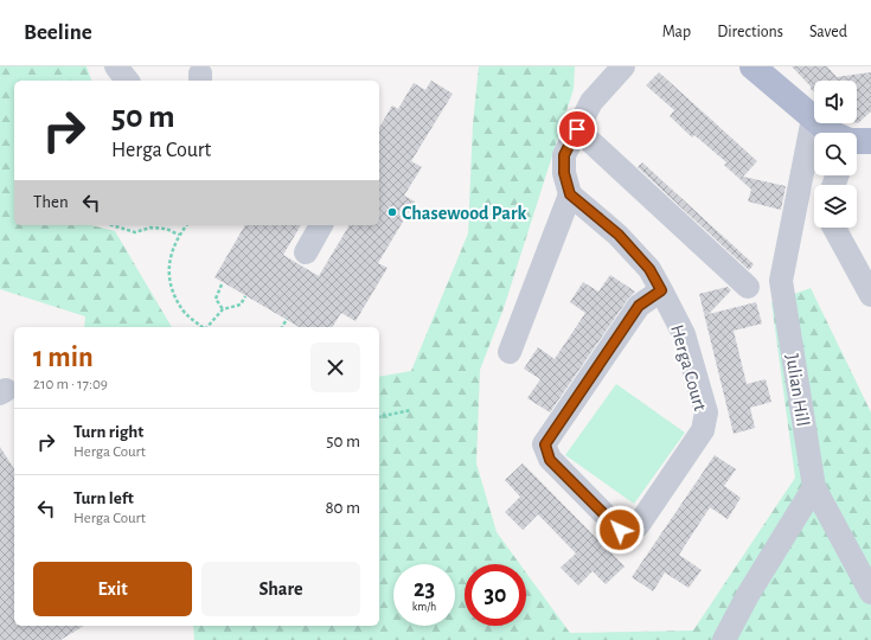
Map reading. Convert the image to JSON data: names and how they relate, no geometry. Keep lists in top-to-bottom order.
{
  "streets": {
    "street": ["Herga Court", "Julian Hill"]
  },
  "places": ["Chasewood Park"],
  "page": {
    "header": "Beeline",
    "nav": ["Map", "Directions", "Saved"],
    "turn": ["50 m", "Herga Court"],
    "then": "Then",
    "heading": ["1 min", "210 m · 17:09"],
    "list": [
      {
        "name": "Turn right",
        "note": "Herga Court",
        "value": "50 m"
      },
      {
        "name": "Turn left",
        "note": "Herga Court",
        "value": "80 m"
      }
    ],
    "buttons": ["Exit", "Share"],
    "speed": "23 km/h",
    "limit": "30"
  }
}
